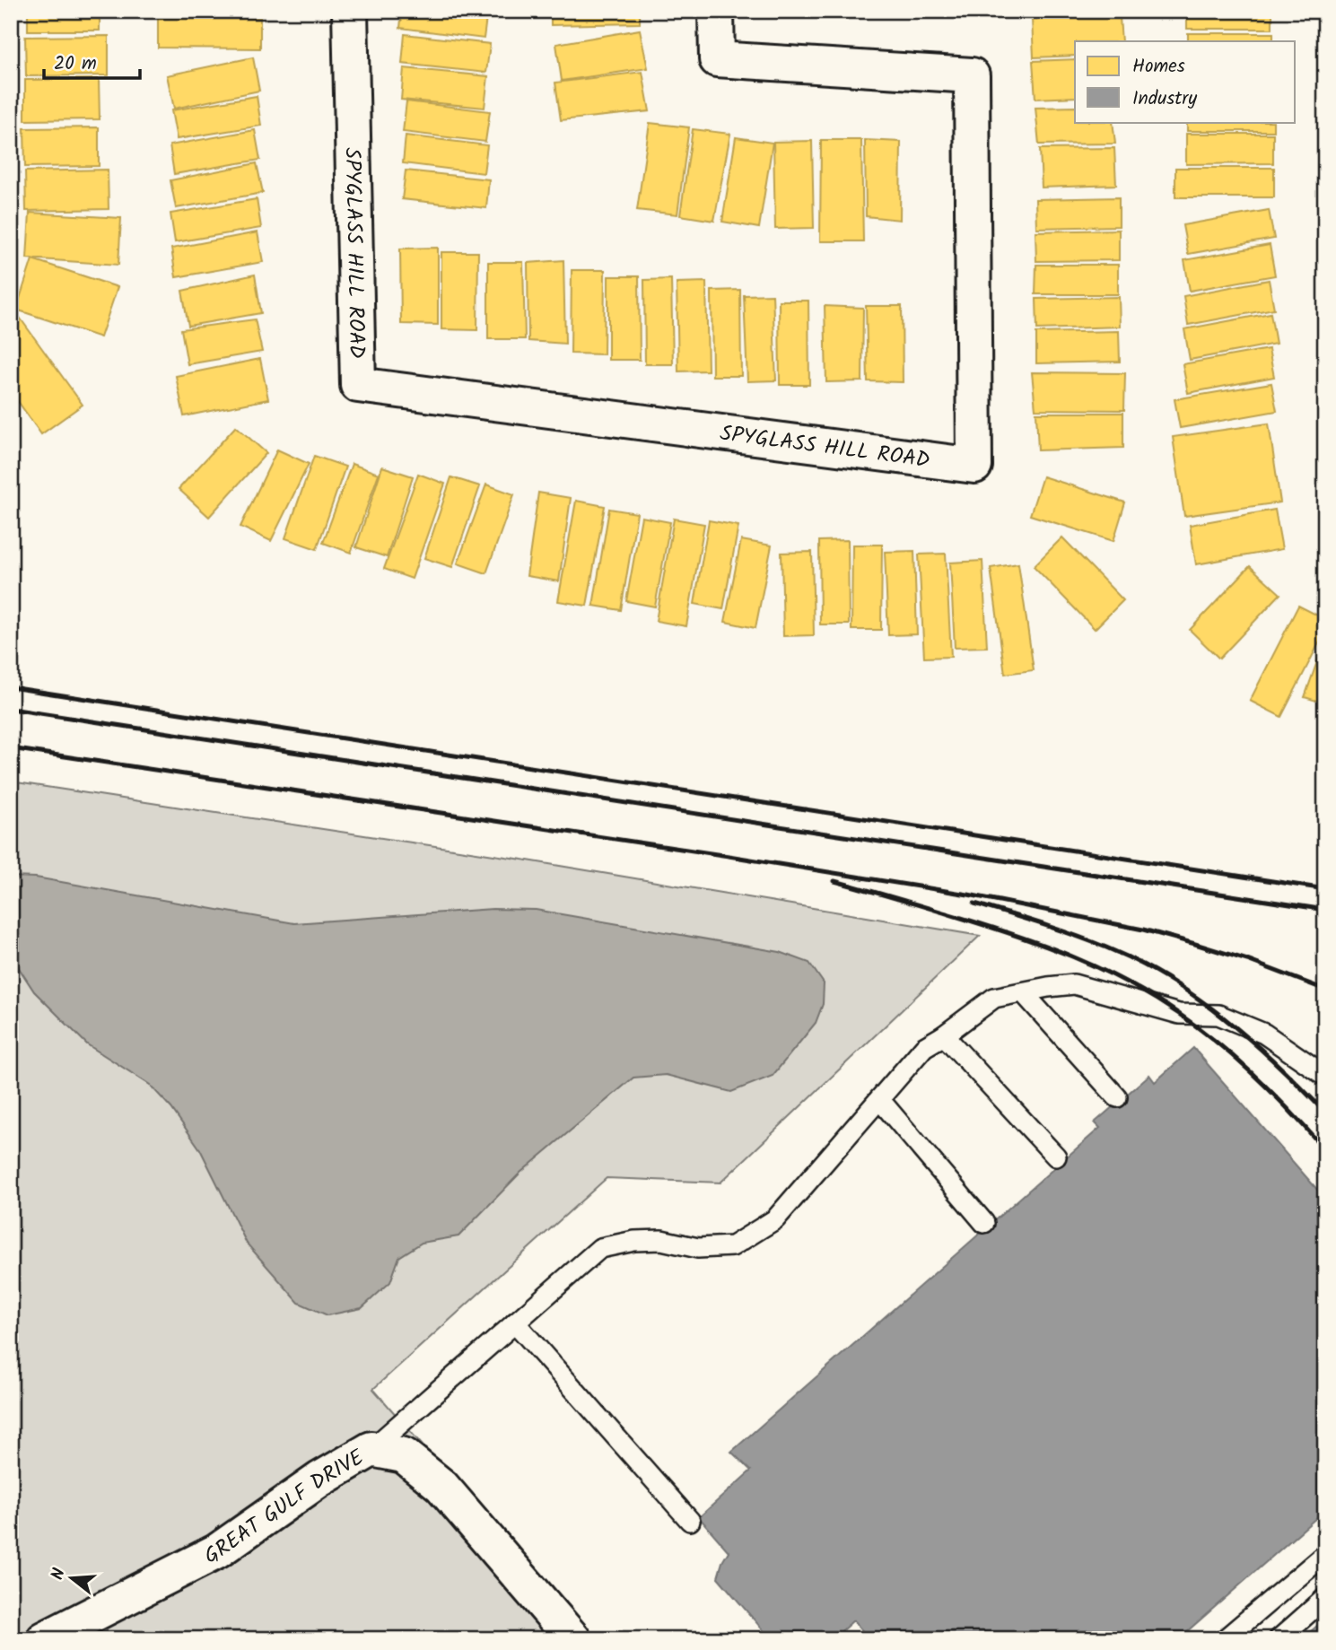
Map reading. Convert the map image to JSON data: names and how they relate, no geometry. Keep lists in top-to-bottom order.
{
  "streets": {
    "street": ["SPYGLASS HILL ROAD", "GREAT GULF DRIVE"]
  },
  "legend": ["Homes", "Industry"],
  "scale_bar": "20 m",
  "north": "left"
}
